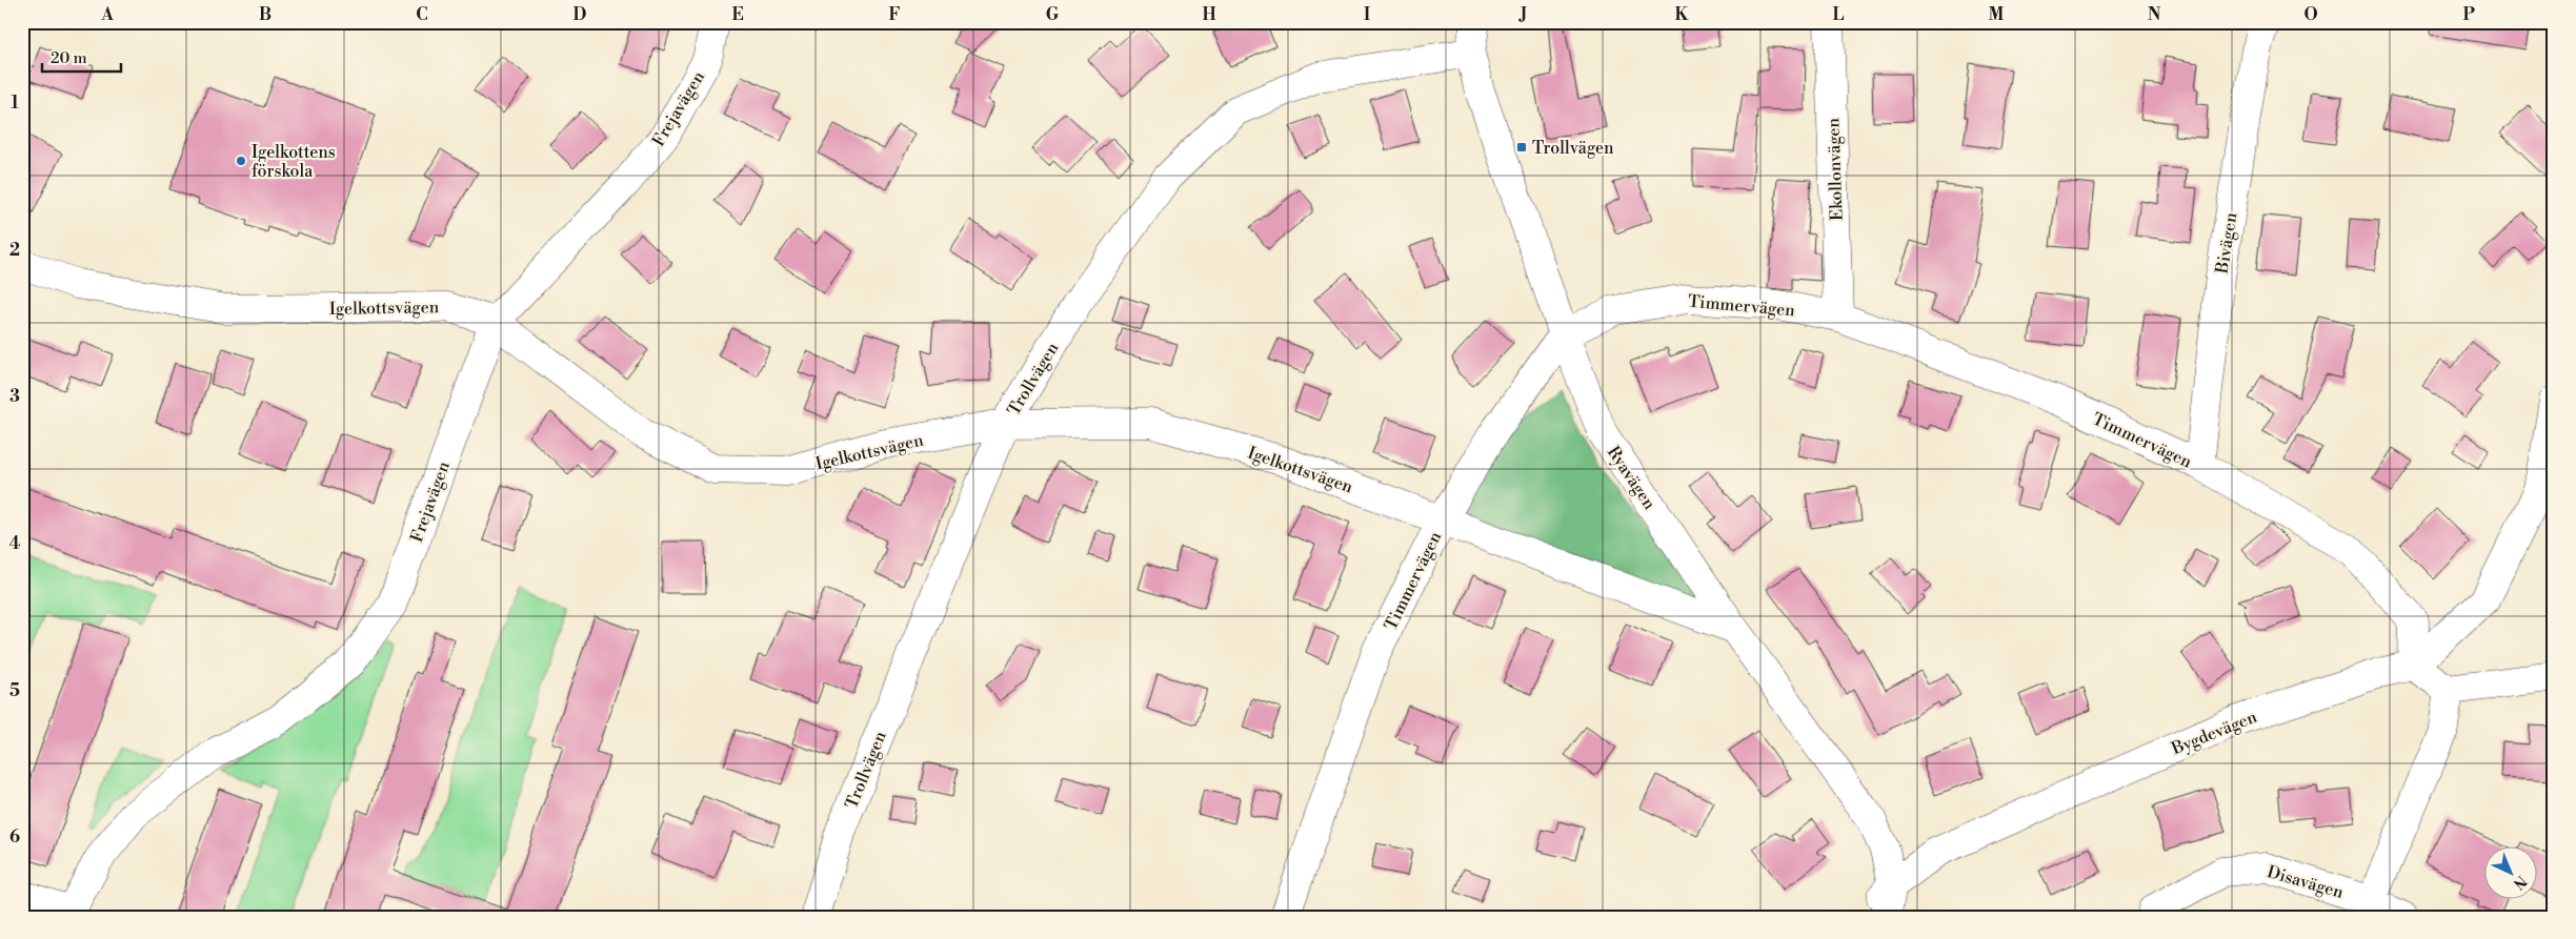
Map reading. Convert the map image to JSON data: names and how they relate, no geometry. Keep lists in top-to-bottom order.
{
  "streets": {
    "street": [
      "Frejavägen",
      "Ekollonvägen",
      "Bivägen",
      "Timmervägen",
      "Igelkottsvägen",
      "Trollvägen",
      "Ryavägen",
      "Bygdevägen",
      "Disavägen"
    ]
  },
  "crossings": [
    ["Frejavägen", "Igelkottsvägen"],
    ["Ekollonvägen", "Timmervägen"],
    ["Bivägen", "Timmervägen"],
    ["Timmervägen", "Igelkottsvägen"],
    ["Timmervägen", "Ryavägen"],
    ["Timmervägen", "Bygdevägen"],
    ["Igelkottsvägen", "Trollvägen"],
    ["Igelkottsvägen", "Ryavägen"],
    ["Trollvägen", "Ryavägen"],
    ["Ryavägen", "Bygdevägen"]
  ],
  "places": {
    "transit": ["Trollvägen"],
    "other": ["Igelkottens förskola"]
  },
  "scale_bar": "20 m",
  "north": "bottom right",
  "grid": {
    "columns": [
      "A",
      "B",
      "C",
      "D",
      "E",
      "F",
      "G",
      "H",
      "I",
      "J",
      "K",
      "L",
      "M",
      "N",
      "O",
      "P"
    ],
    "rows": [
      "1",
      "2",
      "3",
      "4",
      "5",
      "6"
    ]
  }
}
